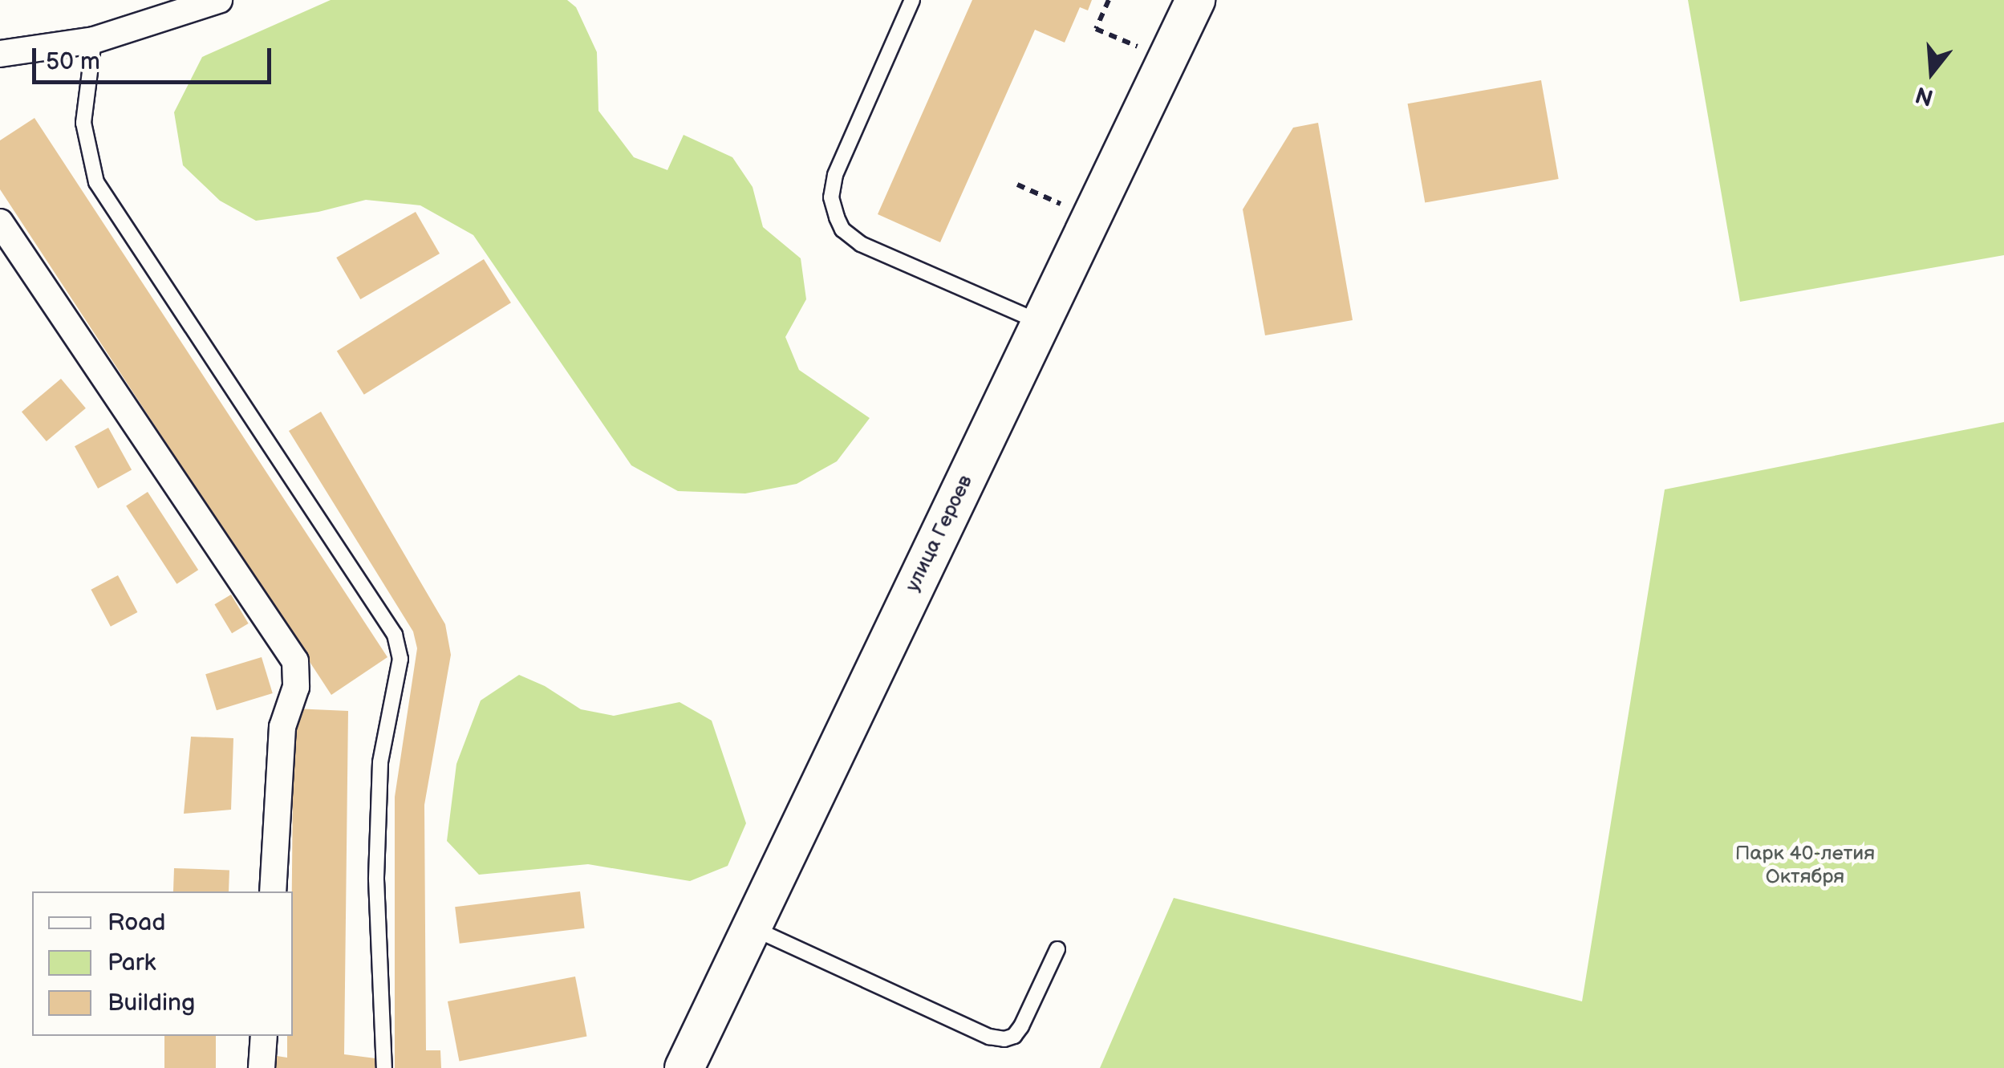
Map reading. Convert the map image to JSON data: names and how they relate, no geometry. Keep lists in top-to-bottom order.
{
  "streets": {
    "street": ["улица Героев"]
  },
  "parks": ["Парк 40-летия Октября"],
  "legend": ["Road", "Park", "Building"],
  "scale_bar": "50 m",
  "north": "bottom"
}
